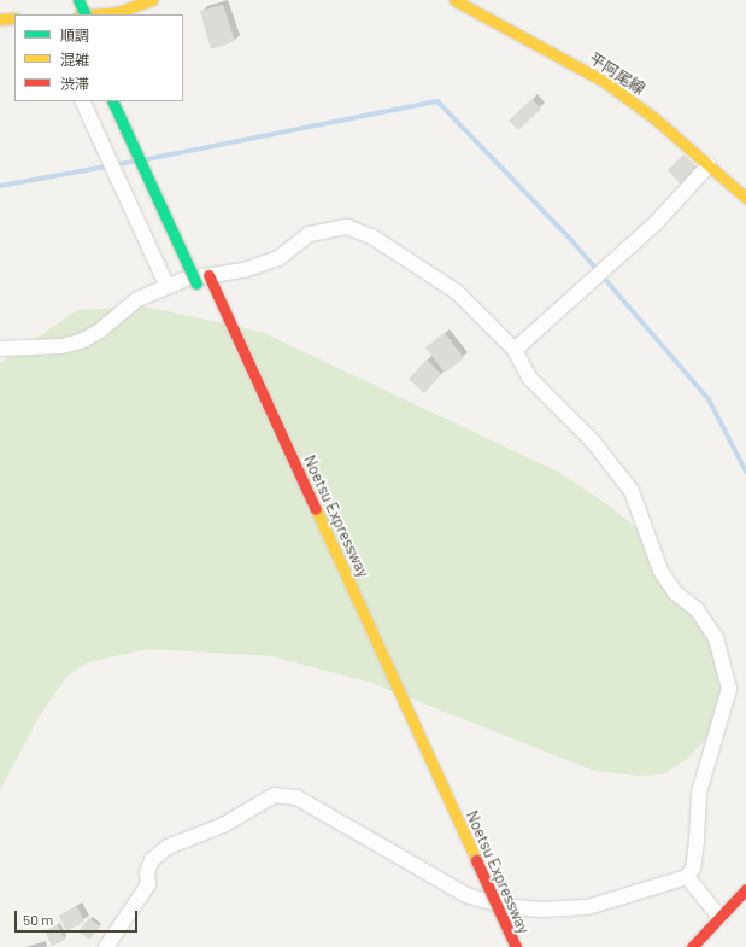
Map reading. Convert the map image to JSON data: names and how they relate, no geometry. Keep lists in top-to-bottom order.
{
  "streets": {
    "main road": ["平阿尾線", "Noetsu Expressway"]
  },
  "legend": ["順調", "混雑", "渋滞"],
  "scale_bar": "50 m"
}
